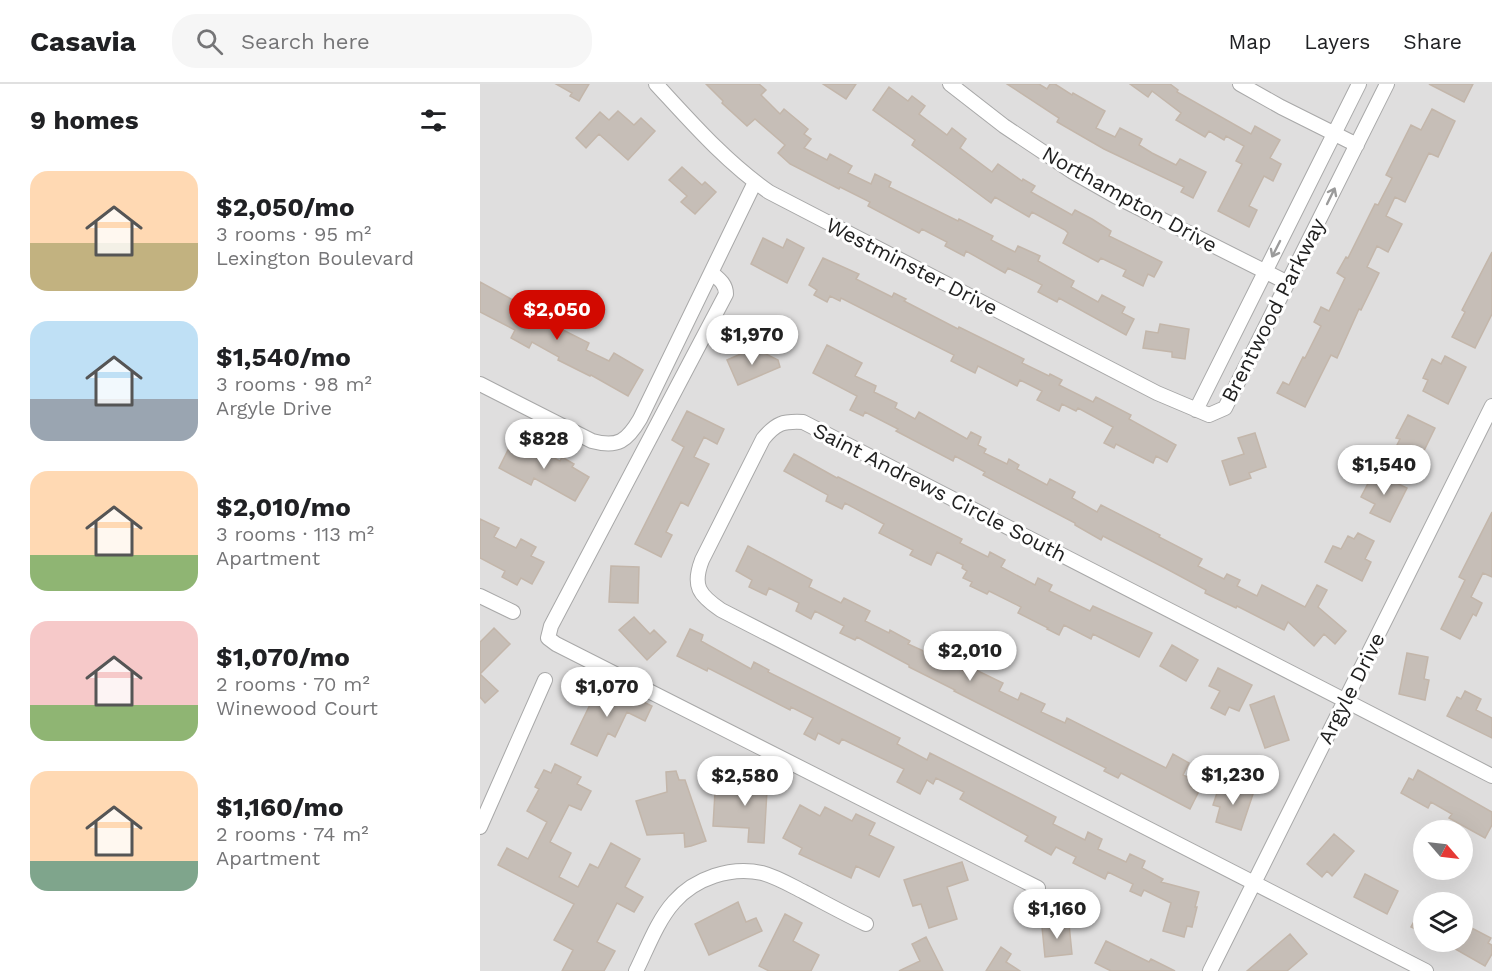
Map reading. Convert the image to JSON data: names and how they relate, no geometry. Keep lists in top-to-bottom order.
{
  "streets": {
    "street": [
      "Northampton Drive",
      "Westminster Drive",
      "Brentwood Parkway",
      "Saint Andrews Circle South",
      "Argyle Drive"
    ]
  },
  "crossings": [
    ["Northampton Drive", "Brentwood Parkway"],
    ["Westminster Drive", "Brentwood Parkway"],
    ["Saint Andrews Circle South", "Argyle Drive"]
  ],
  "north": "bottom right",
  "page": {
    "header": "Casavia",
    "search": "Search here",
    "nav": ["Map", "Layers", "Share"],
    "heading": "9 homes",
    "list": [
      {
        "name": "$2,050/mo",
        "note": "3 rooms · 95 m² · Lexington Boulevard"
      },
      {
        "name": "$1,540/mo",
        "note": "3 rooms · 98 m² · Argyle Drive"
      },
      {
        "name": "$2,010/mo",
        "note": "3 rooms · 113 m² · Apartment"
      },
      {
        "name": "$1,070/mo",
        "note": "2 rooms · 70 m² · Winewood Court"
      },
      {
        "name": "$1,160/mo",
        "note": "2 rooms · 74 m² · Apartment"
      }
    ],
    "price": [
      "$2,050",
      "$1,970",
      "$828",
      "$1,540",
      "$2,010",
      "$1,070",
      "$1,230",
      "$2,580",
      "$1,160"
    ]
  }
}
